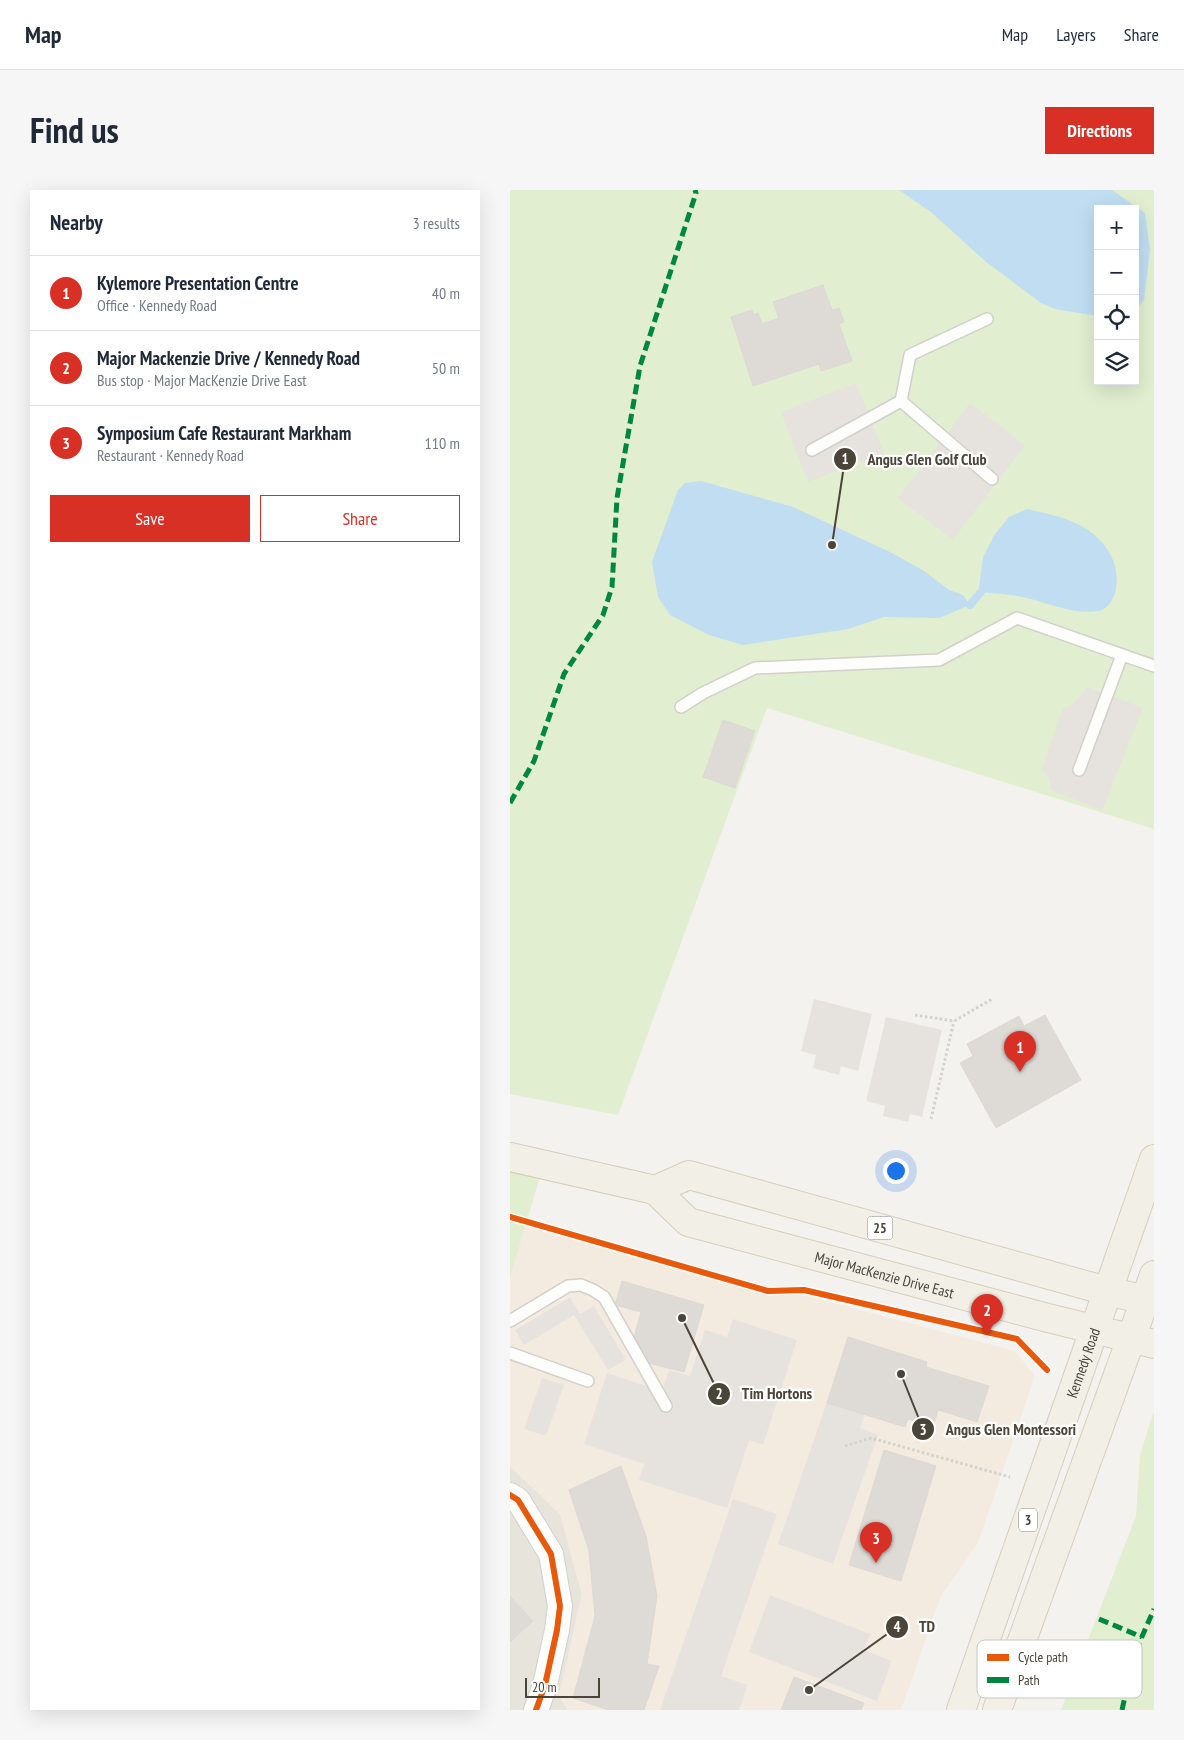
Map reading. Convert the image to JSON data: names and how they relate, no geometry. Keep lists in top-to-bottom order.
{
  "streets": {
    "main road": [
      "25",
      "Major MacKenzie Drive East",
      "Kennedy Road",
      "3"
    ]
  },
  "crossings": [
    ["25", "Major MacKenzie Drive East"],
    ["25", "Kennedy Road"],
    ["Major MacKenzie Drive East", "Kennedy Road"]
  ],
  "places": [
    "Angus Glen Golf Club",
    "Tim Hortons",
    "Angus Glen Montessori",
    "TD"
  ],
  "legend": ["Cycle path", "Path"],
  "scale_bar": "20 m",
  "page": {
    "header": "Map",
    "nav": ["Map", "Layers", "Share"],
    "title": "Find us",
    "buttons": [
      "Directions",
      ["Save", "Share"]
    ],
    "heading": ["Nearby", "3 results"],
    "map_buttons": ["+", "−"],
    "list": [
      {
        "mark": "1",
        "name": "Kylemore Presentation Centre",
        "note": "Office · Kennedy Road",
        "value": "40 m"
      },
      {
        "mark": "2",
        "name": "Major Mackenzie Drive / Kennedy Road",
        "note": "Bus stop · Major MacKenzie Drive East",
        "value": "50 m"
      },
      {
        "mark": "3",
        "name": "Symposium Cafe Restaurant Markham",
        "note": "Restaurant · Kennedy Road",
        "value": "110 m"
      }
    ],
    "pins": ["1", "2", "3"],
    "scale": "20 m"
  }
}
